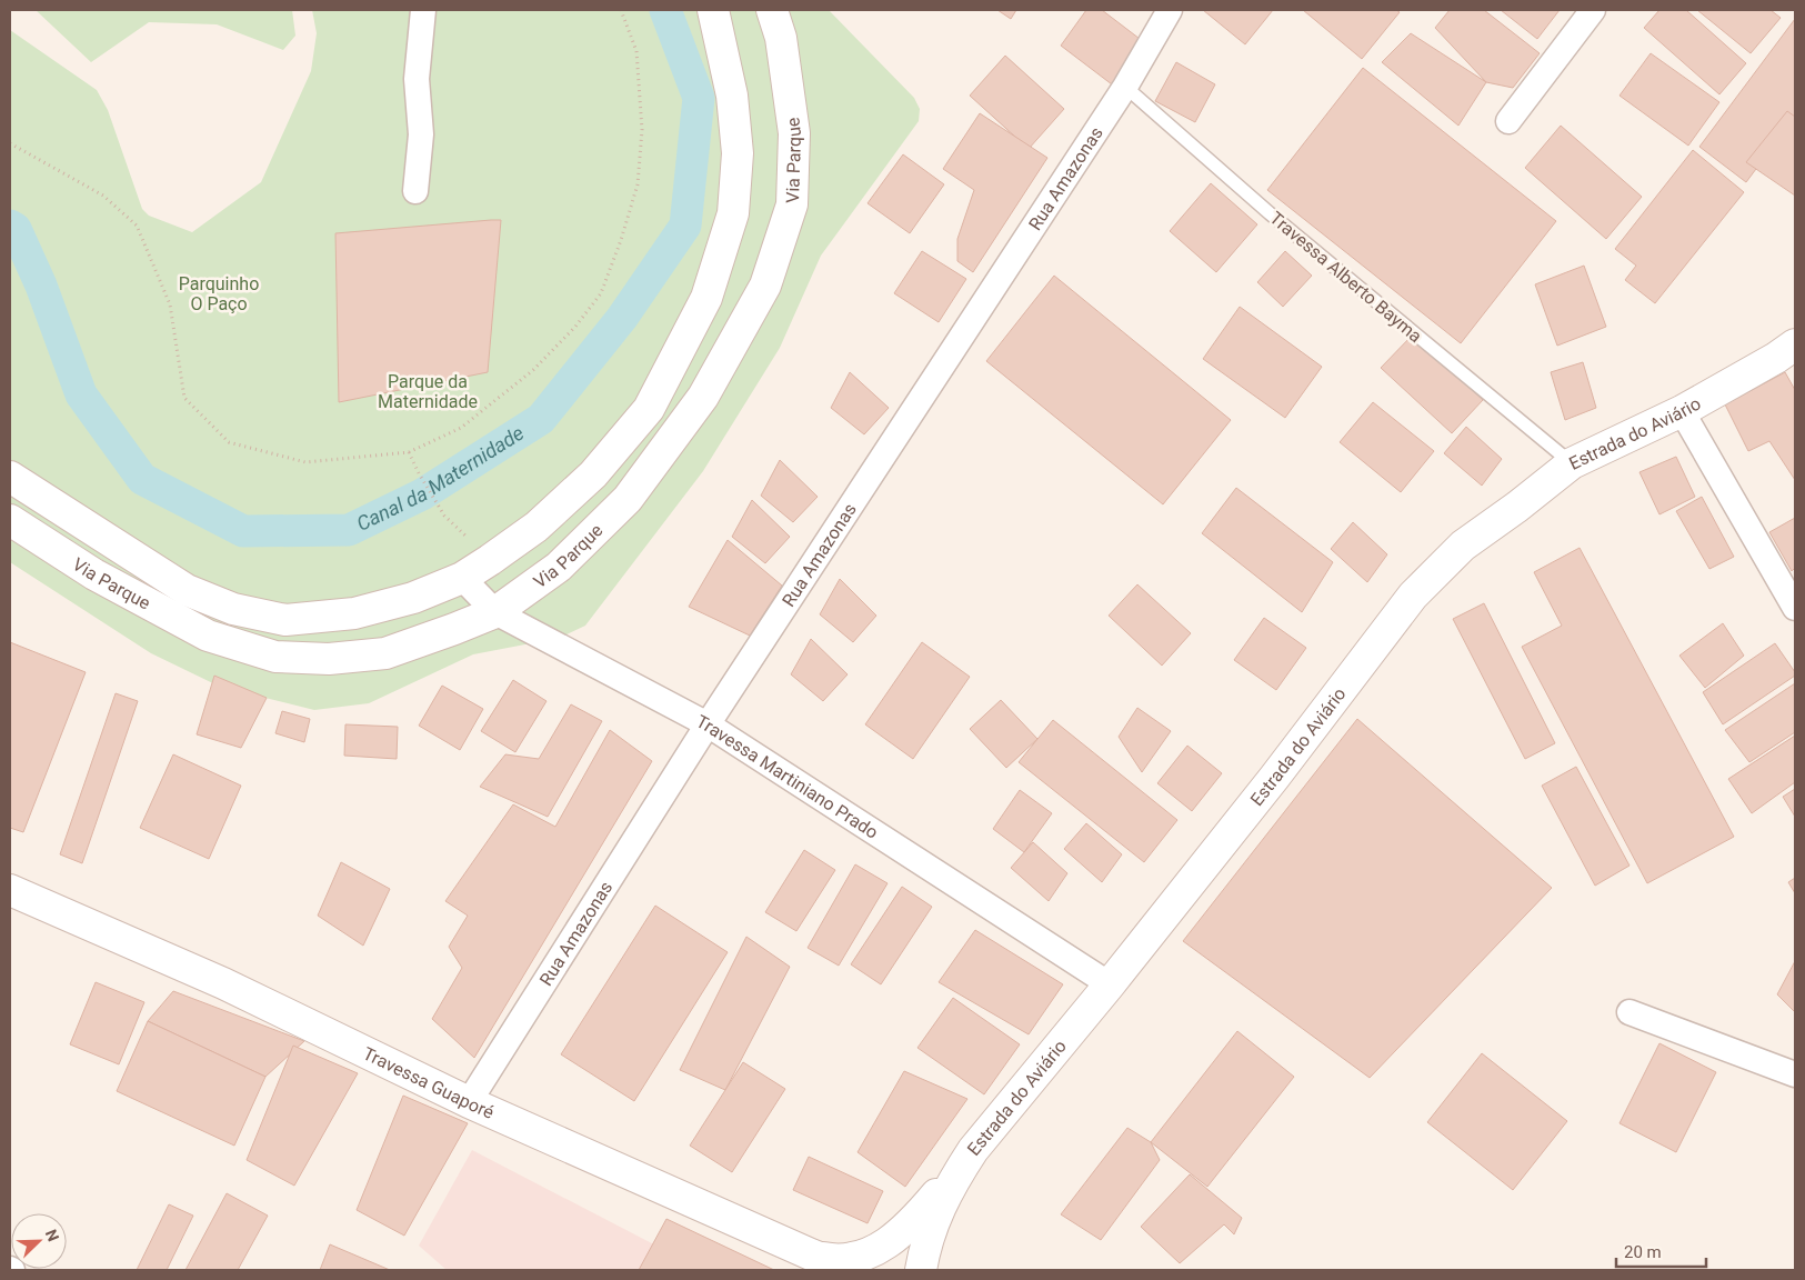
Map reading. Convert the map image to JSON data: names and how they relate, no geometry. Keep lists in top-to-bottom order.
{
  "streets": {
    "street": [
      "Via Parque",
      "Rua Amazonas",
      "Estrada do Aviário",
      "Travessa Martiniano Prado",
      "Travessa Guaporé"
    ],
    "lane": ["Travessa Alberto Bayma"]
  },
  "crossings": [
    ["Via Parque", "Travessa Martiniano Prado"],
    ["Rua Amazonas", "Travessa Alberto Bayma"],
    ["Rua Amazonas", "Travessa Martiniano Prado"],
    ["Rua Amazonas", "Travessa Guaporé"],
    ["Travessa Alberto Bayma", "Estrada do Aviário"],
    ["Estrada do Aviário", "Travessa Martiniano Prado"]
  ],
  "water": ["Canal da Maternidade"],
  "parks": ["Parquinho O Paço", "Parque da Maternidade"],
  "scale_bar": "20 m",
  "north": "top right"
}
